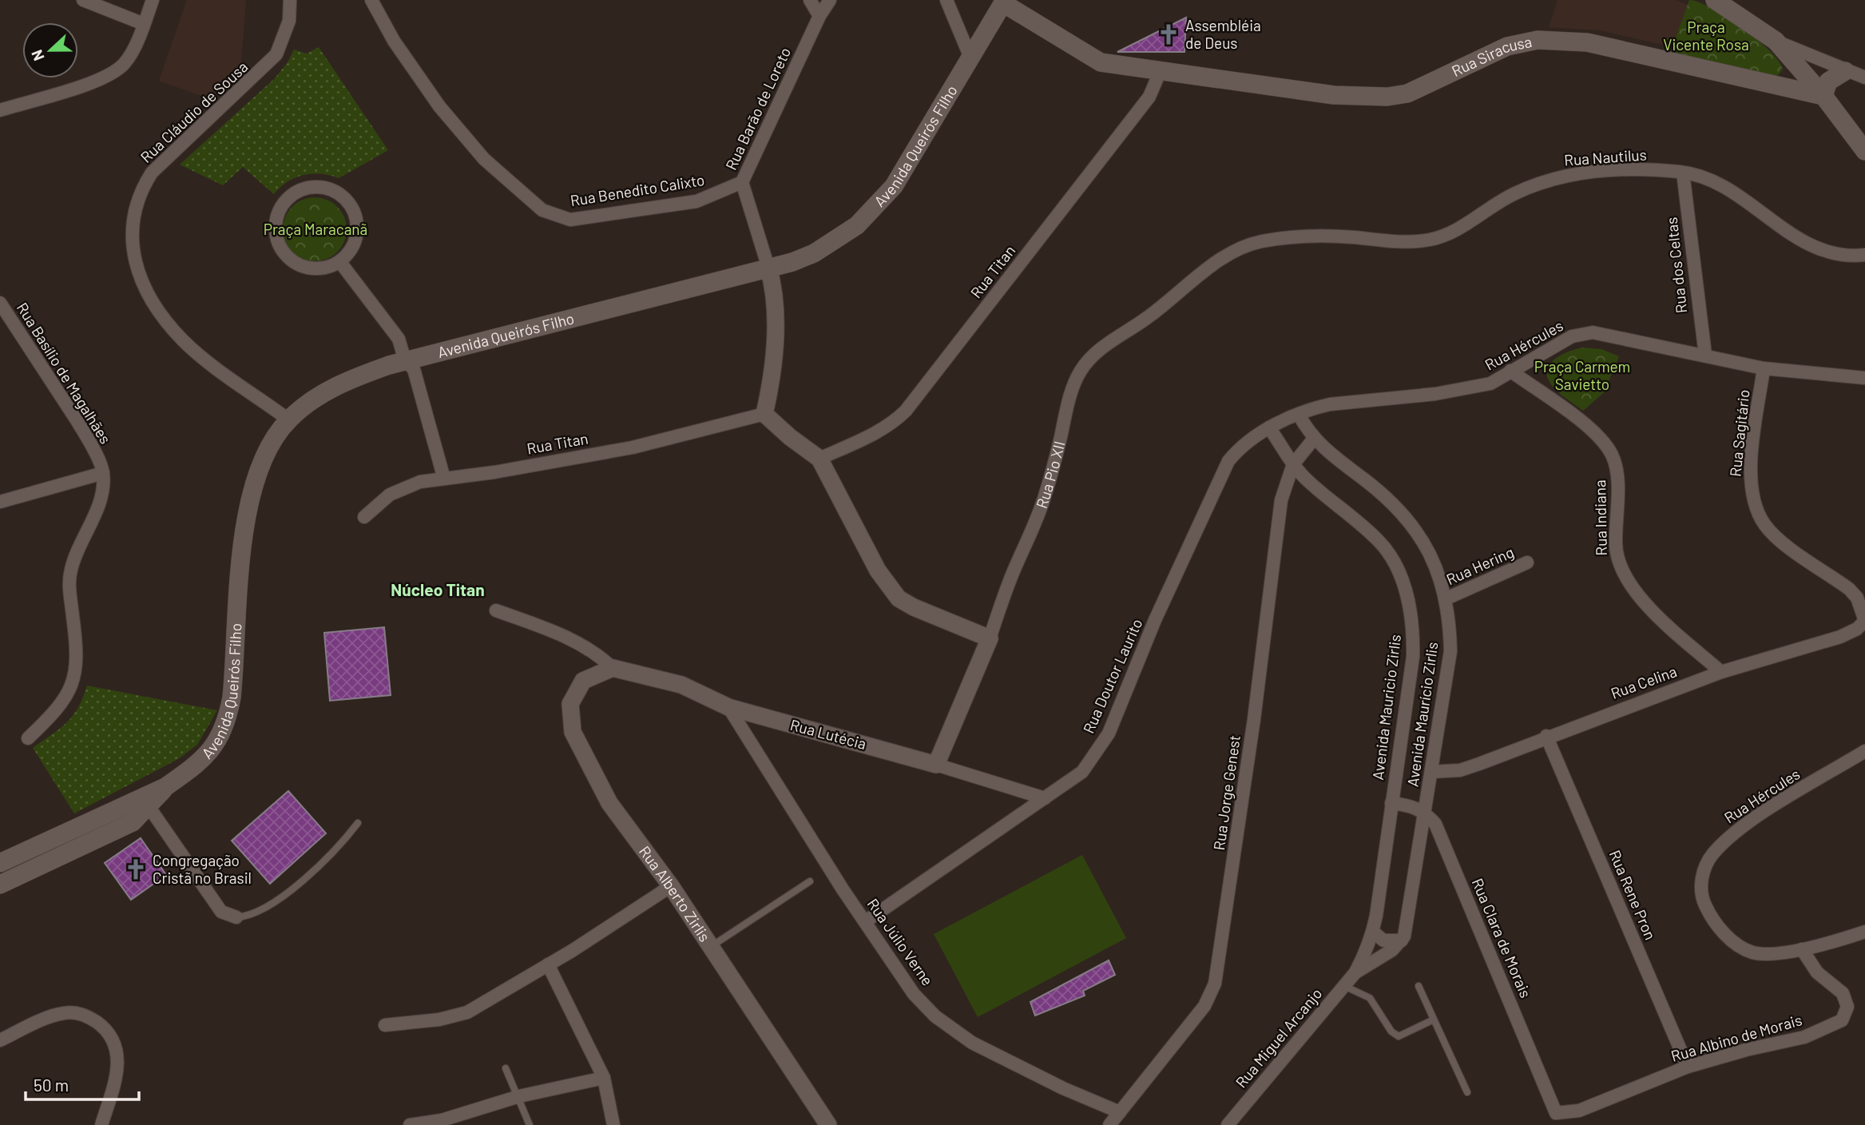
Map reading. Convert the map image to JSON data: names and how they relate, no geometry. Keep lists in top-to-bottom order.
{
  "streets": {
    "main road": ["Rua Siracusa", "Avenida Queirós Filho"],
    "street": [
      "Rua Barão de Loreto",
      "Rua Cláudio de Sousa",
      "Rua Nautilus",
      "Rua Benedito Calixto",
      "Rua dos Celtas",
      "Rua Titan",
      "Rua Hércules",
      "Rua Basílio de Magalhães",
      "Rua Sagitário",
      "Rua Pio XII",
      "Rua Indiana",
      "Rua Hering",
      "Rua Doutor Laurito",
      "Rua Celina",
      "Avenida Mauricio Zirlis",
      "Avenida Maurício Zirlis",
      "Rua Lutécia",
      "Rua Jorge Genest",
      "Rua Alberto Zirlis",
      "Rua Rene Pron",
      "Rua Clara de Morais",
      "Rua Júlio Verne",
      "Rua Miguel Arcanjo",
      "Rua Albino de Morais"
    ]
  },
  "crossings": [
    ["Rua Siracusa", "Avenida Queirós Filho"],
    ["Rua Siracusa", "Rua Titan"],
    ["Rua Barão de Loreto", "Avenida Queirós Filho"],
    ["Rua Barão de Loreto", "Rua Benedito Calixto"],
    ["Rua Cláudio de Sousa", "Avenida Queirós Filho"],
    ["Rua Nautilus", "Rua dos Celtas"],
    ["Rua Nautilus", "Rua Pio XII"],
    ["Rua dos Celtas", "Rua Hércules"],
    ["Rua Hércules", "Rua Sagitário"],
    ["Rua Hércules", "Rua Indiana"],
    ["Rua Hércules", "Avenida Maurício Zirlis"],
    ["Rua Hércules", "Rua Albino de Morais"],
    ["Rua Sagitário", "Rua Celina"],
    ["Rua Pio XII", "Rua Lutécia"],
    ["Rua Indiana", "Rua Celina"],
    ["Rua Hering", "Avenida Maurício Zirlis"],
    ["Rua Doutor Laurito", "Avenida Mauricio Zirlis"],
    ["Rua Doutor Laurito", "Rua Lutécia"],
    ["Rua Doutor Laurito", "Rua Júlio Verne"],
    ["Rua Celina", "Avenida Maurício Zirlis"],
    ["Rua Celina", "Rua Rene Pron"],
    ["Avenida Mauricio Zirlis", "Rua Jorge Genest"],
    ["Avenida Mauricio Zirlis", "Rua Miguel Arcanjo"],
    ["Avenida Maurício Zirlis", "Rua Jorge Genest"],
    ["Avenida Maurício Zirlis", "Rua Clara de Morais"],
    ["Rua Lutécia", "Rua Alberto Zirlis"],
    ["Rua Lutécia", "Rua Júlio Verne"],
    ["Rua Jorge Genest", "Rua Júlio Verne"],
    ["Rua Rene Pron", "Rua Albino de Morais"],
    ["Rua Clara de Morais", "Rua Albino de Morais"]
  ],
  "districts": ["Núcleo Titan"],
  "parks": ["Praça Vicente Rosa", "Praça Maracanã", "Praça Carmem Savietto"],
  "places": {
    "church": ["Assembléia de Deus", "Congregação Cristã no Brasil"]
  },
  "scale_bar": "50 m",
  "north": "left"
}
